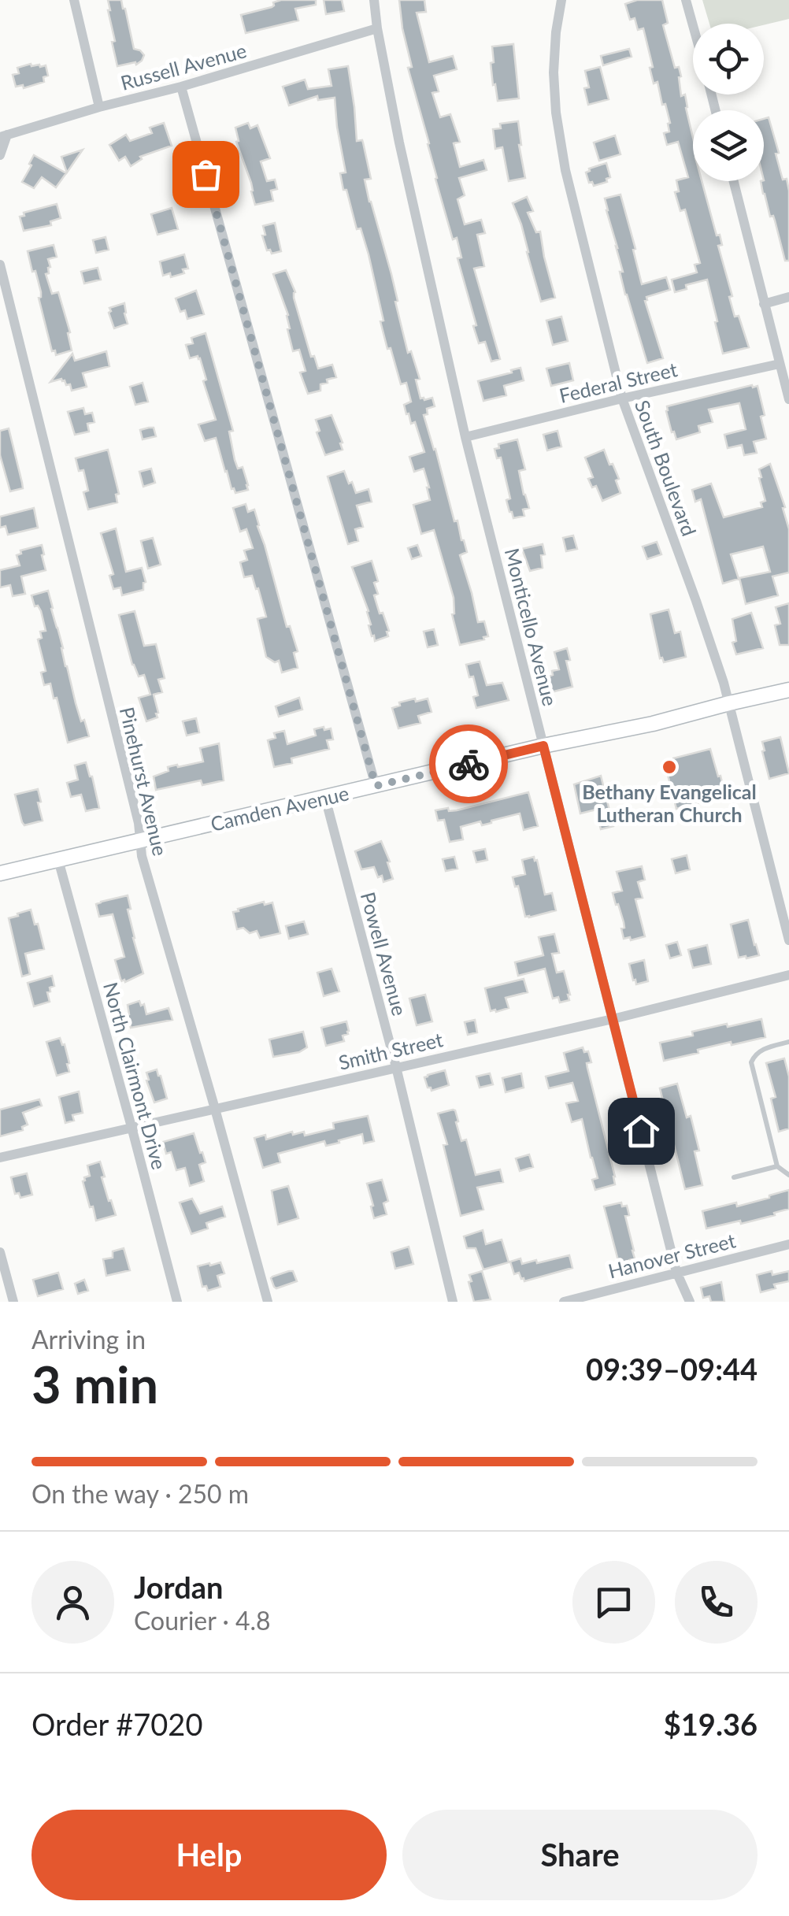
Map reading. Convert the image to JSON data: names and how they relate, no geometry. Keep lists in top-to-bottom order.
{
  "streets": {
    "street": [
      "Russell Avenue",
      "Federal Street",
      "South Boulevard",
      "Monticello Avenue",
      "Pinehurst Avenue",
      "Camden Avenue",
      "Powell Avenue",
      "Smith Street",
      "North Clairmont Drive",
      "Hanover Street"
    ]
  },
  "crossings": [
    ["Russell Avenue", "Monticello Avenue"],
    ["Federal Street", "South Boulevard"],
    ["Federal Street", "Monticello Avenue"],
    ["South Boulevard", "Camden Avenue"],
    ["Monticello Avenue", "Camden Avenue"],
    ["Monticello Avenue", "Smith Street"],
    ["Monticello Avenue", "Hanover Street"],
    ["Pinehurst Avenue", "Camden Avenue"],
    ["Pinehurst Avenue", "Smith Street"],
    ["Camden Avenue", "Powell Avenue"],
    ["Camden Avenue", "North Clairmont Drive"],
    ["Powell Avenue", "Smith Street"],
    ["Smith Street", "North Clairmont Drive"]
  ],
  "places": ["Bethany Evangelical Lutheran Church"],
  "page": {
    "heading": ["3 min", "Arriving in", "09:39–09:44"],
    "panel": [
      "Jordan",
      "Courier · 4.8",
      "Order #7020",
      "$19.36"
    ],
    "bar": "On the way · 250 m",
    "buttons": ["Help", "Share"]
  }
}
